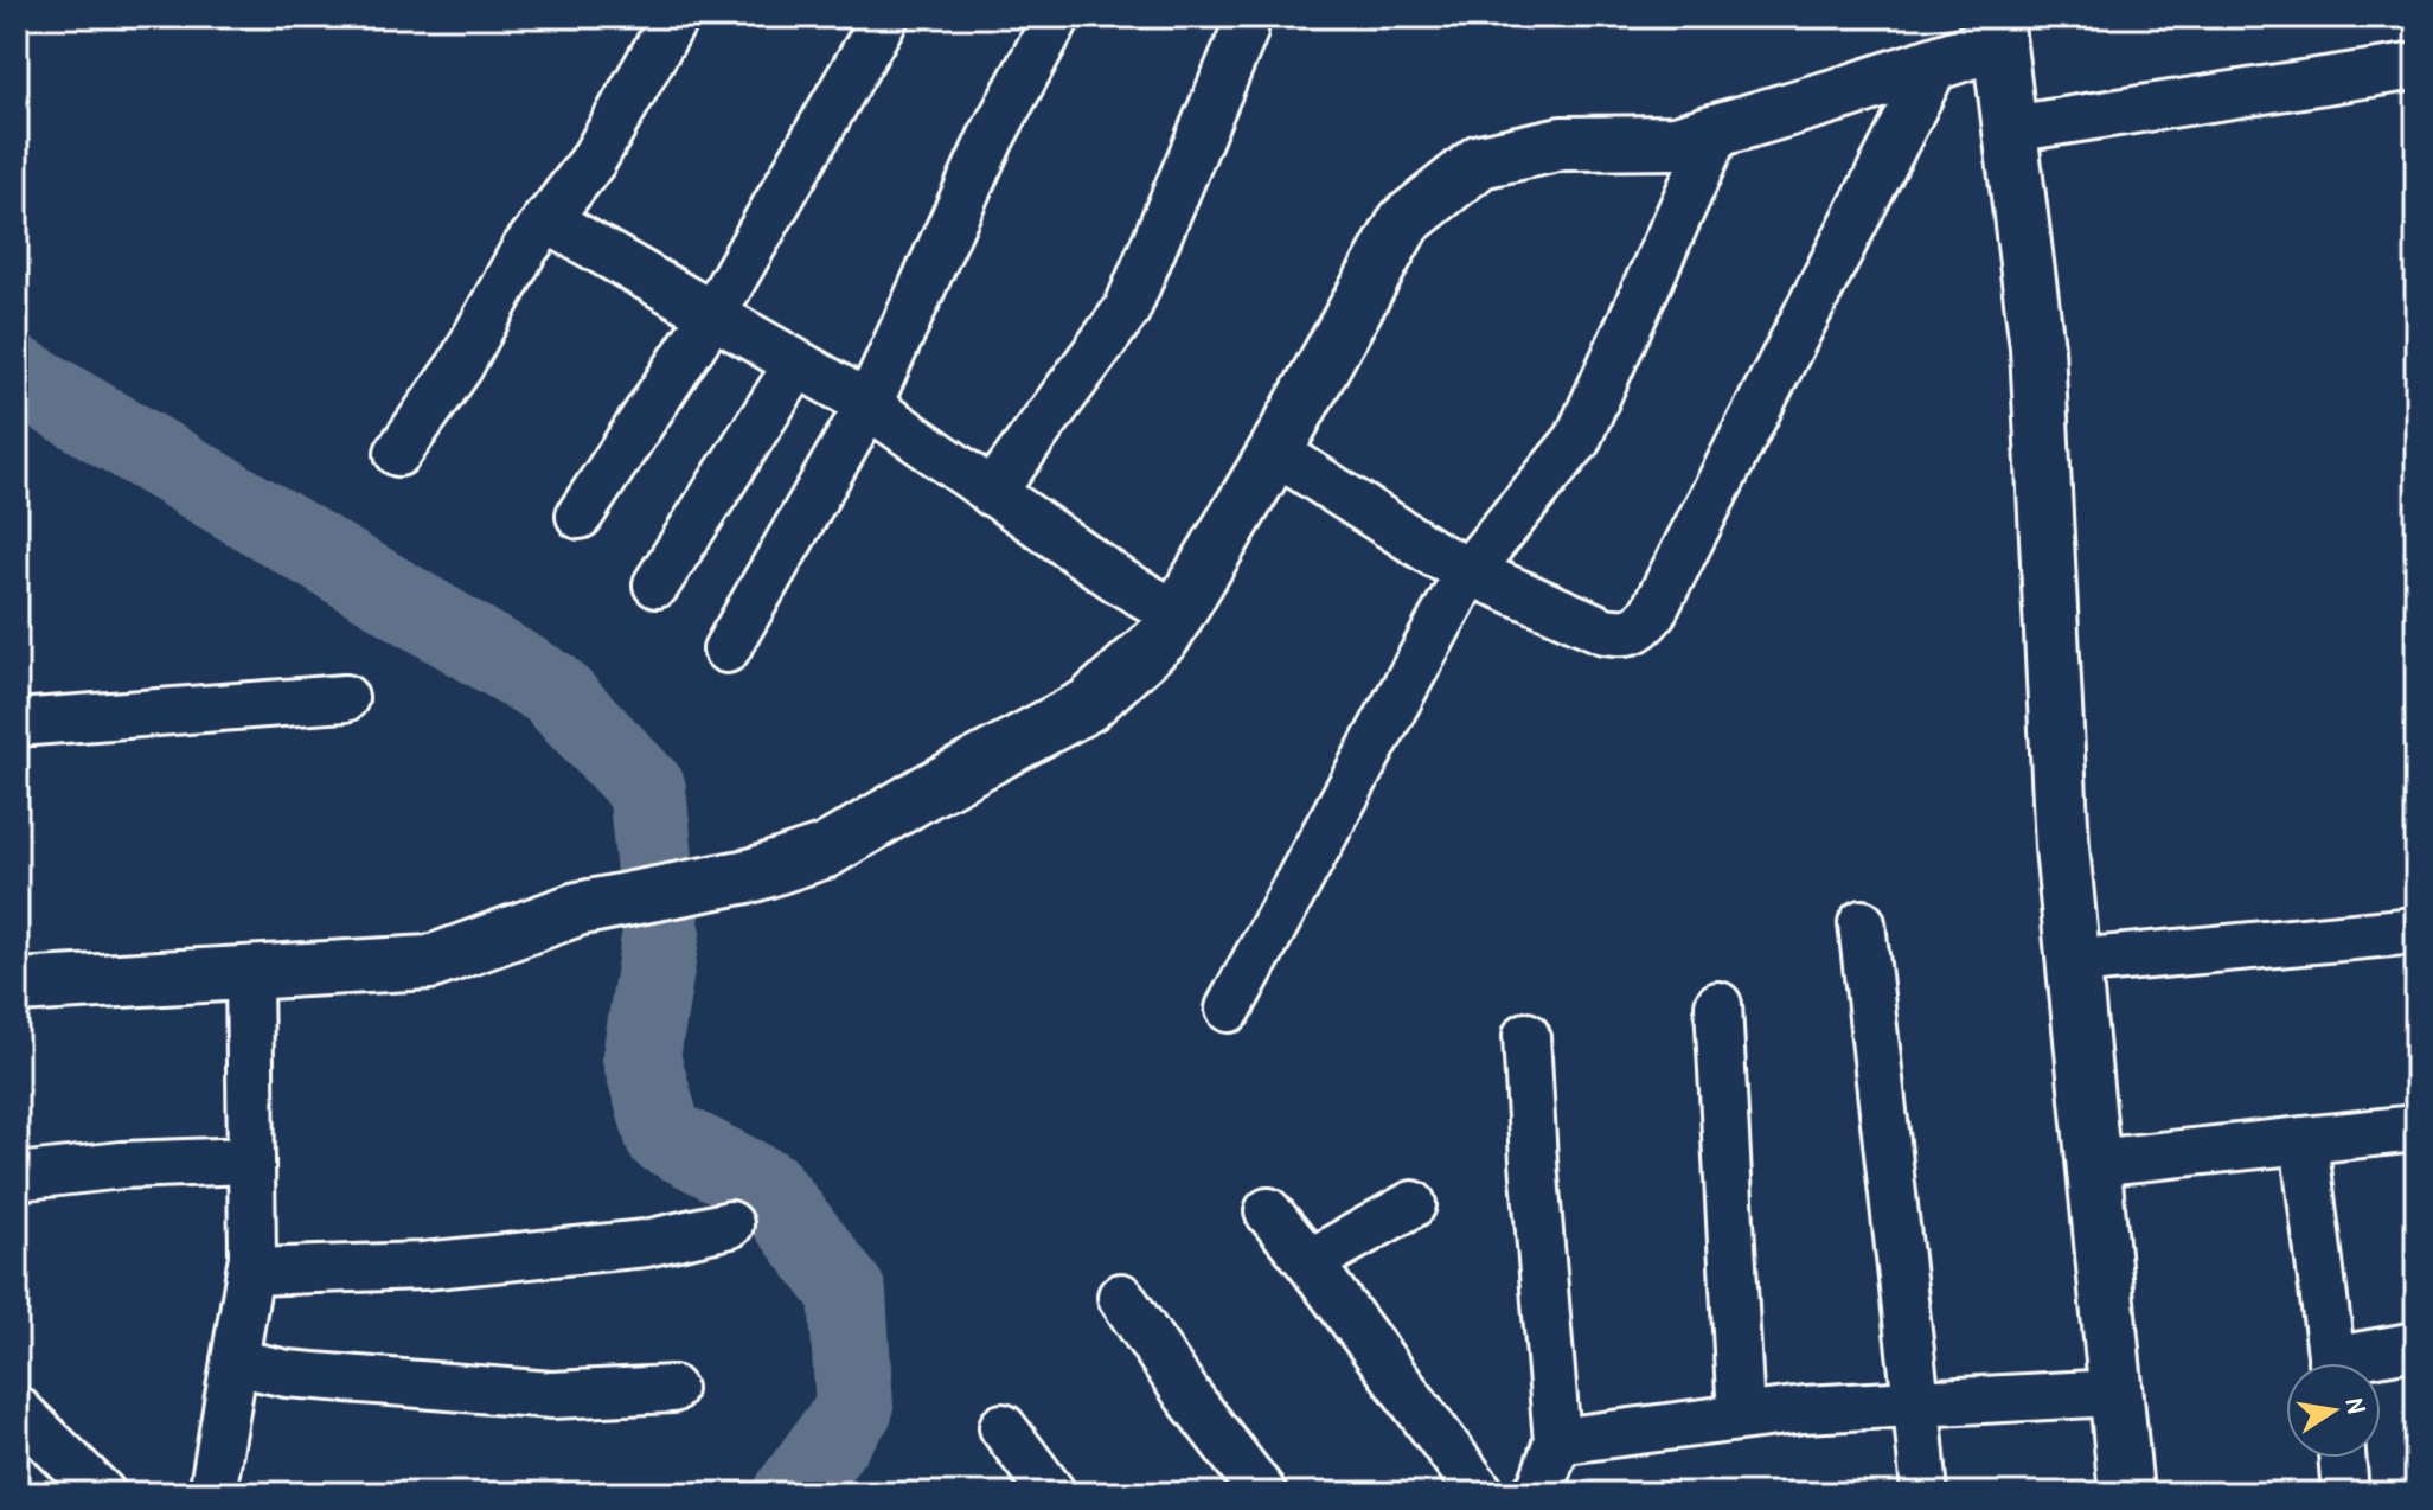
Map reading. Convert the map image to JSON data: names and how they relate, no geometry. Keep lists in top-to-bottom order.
{
  "north": "right"
}
